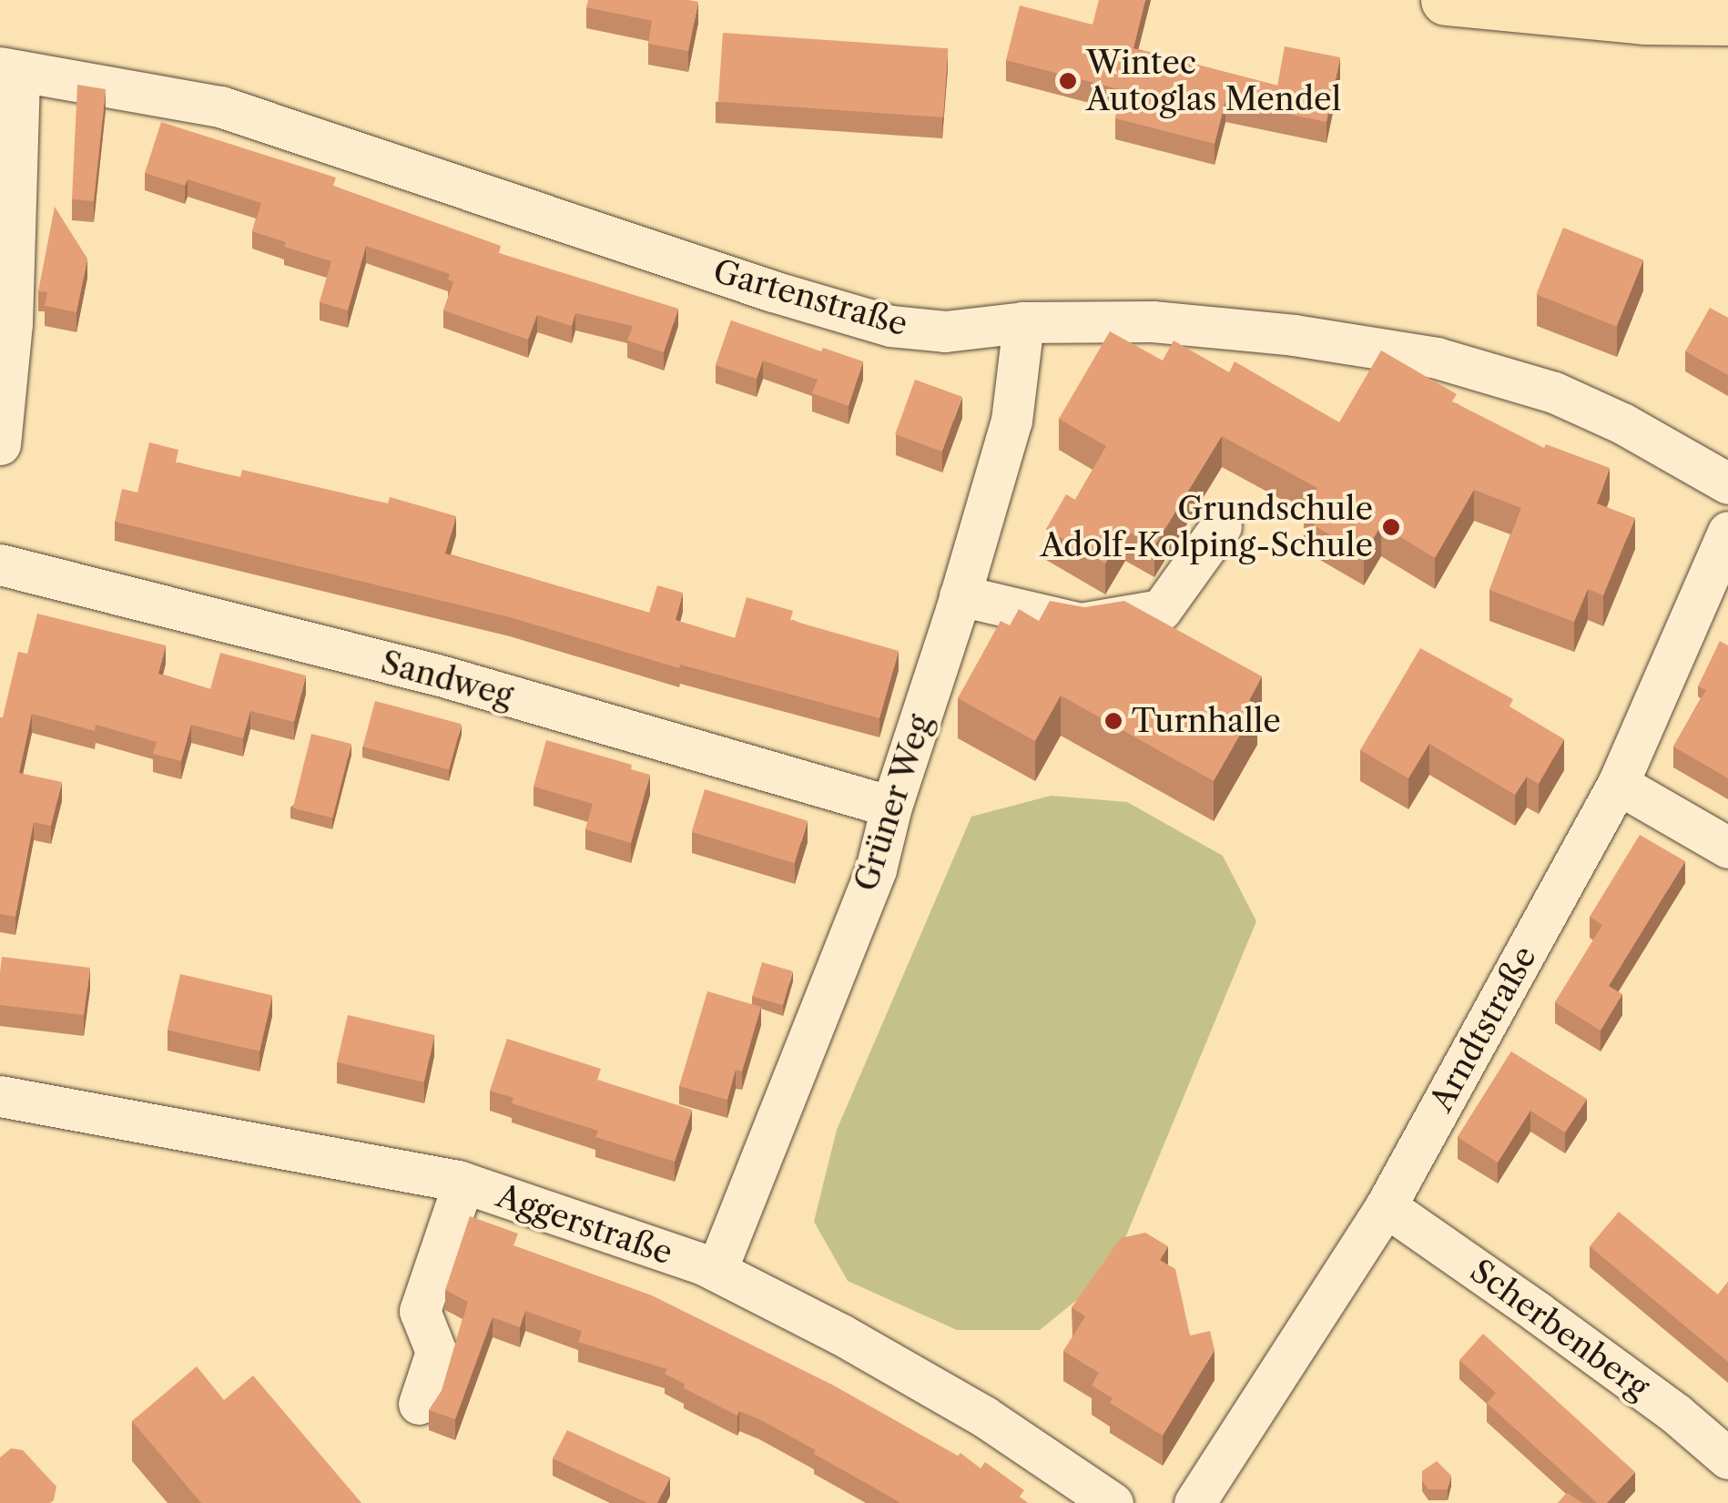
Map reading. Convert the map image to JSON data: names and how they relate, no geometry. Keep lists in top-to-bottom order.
{
  "streets": {
    "street": [
      "Gartenstraße",
      "Sandweg",
      "Grüner Weg",
      "Arndtstraße",
      "Aggerstraße",
      "Scherbenberg"
    ]
  },
  "crossings": [
    ["Gartenstraße", "Grüner Weg"],
    ["Sandweg", "Grüner Weg"],
    ["Grüner Weg", "Aggerstraße"],
    ["Arndtstraße", "Scherbenberg"]
  ],
  "places": ["Wintec Autoglas Mendel", "Grundschule Adolf-Kolping-Schule", "Turnhalle"]
}
